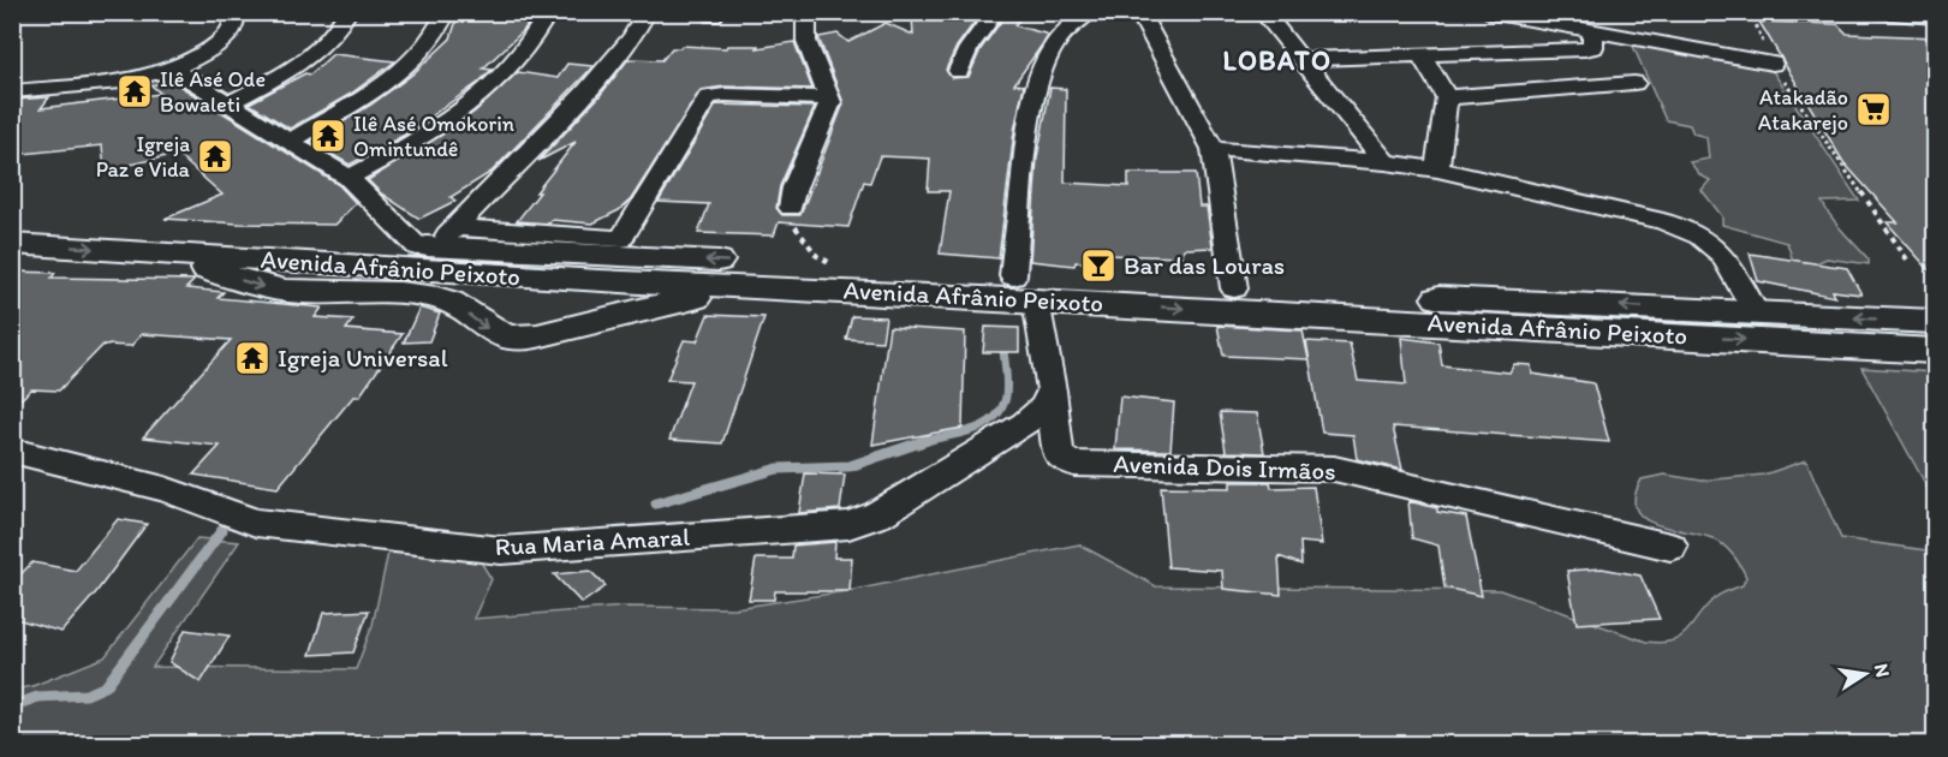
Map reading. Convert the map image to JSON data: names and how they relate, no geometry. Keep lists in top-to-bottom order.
{
  "streets": {
    "main road": ["Avenida Afrânio Peixoto"],
    "street": ["Avenida Dois Irmãos", "Rua Maria Amaral"]
  },
  "crossings": [
    ["Avenida Afrânio Peixoto", "Avenida Dois Irmãos"],
    ["Avenida Dois Irmãos", "Rua Maria Amaral"]
  ],
  "districts": ["LOBATO"],
  "places": {
    "temple": [
      "Ilê Asé Ode Bowaleti",
      "Ilê Asé Omokorin Omintundê",
      "Igreja Paz e Vida",
      "Igreja Universal"
    ],
    "supermarket": ["Atakadão Atakarejo"],
    "bar": ["Bar das Louras"]
  },
  "north": "right"
}
